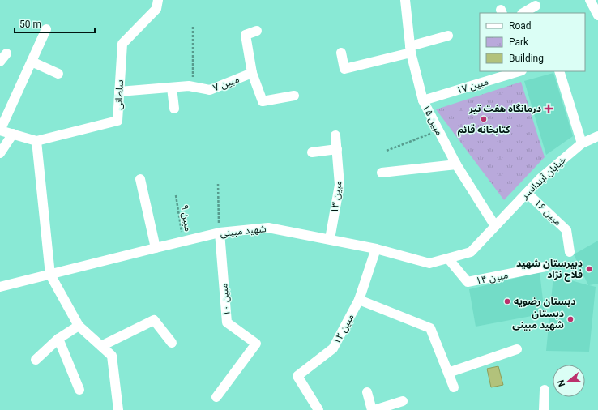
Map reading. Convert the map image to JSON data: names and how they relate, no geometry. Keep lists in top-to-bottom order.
{
  "streets": {
    "street": [
      "مبین ۷",
      "مبین ۱۷",
      "سلطانی",
      "مبین ۱۵",
      "خیابان آبندانسر",
      "مبین ۱۳",
      "مبین ۱۶",
      "شهید مبینی",
      "مبین ۱۴",
      "مبین ۱۰",
      "مبین ۱۲"
    ],
    "path": ["مبین ۹"]
  },
  "crossings": [
    ["مبین ۷", "سلطانی"],
    ["مبین ۱۷", "مبین ۱۵"],
    ["مبین ۱۵", "خیابان آبندانسر"],
    ["مبین ۱۵", "شهید مبینی"],
    ["خیابان آبندانسر", "مبین ۱۶"],
    ["خیابان آبندانسر", "شهید مبینی"],
    ["مبین ۱۳", "شهید مبینی"],
    ["مبین ۹", "شهید مبینی"],
    ["شهید مبینی", "مبین ۱۴"],
    ["شهید مبینی", "مبین ۱۰"],
    ["شهید مبینی", "مبین ۱۲"]
  ],
  "places": {
    "health": ["درمانگاه هفت تیر"],
    "other": [
      "کتابخانه قائم",
      "دبیرستان شهید فلاح نژاد",
      "دبستان رضویه",
      "دبستان شهید مبینی"
    ]
  },
  "legend": ["Road", "Park", "Building"],
  "scale_bar": "50 m",
  "north": "left"
}
